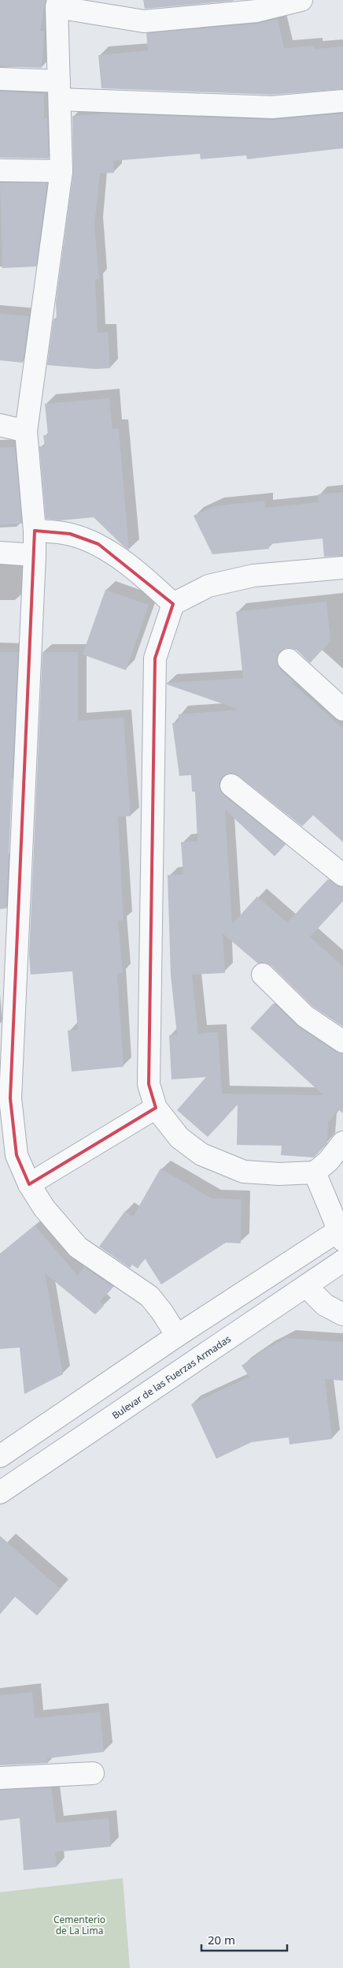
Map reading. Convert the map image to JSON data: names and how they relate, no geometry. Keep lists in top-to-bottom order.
{
  "streets": {
    "street": ["Bulevar de las Fuerzas Armadas"]
  },
  "parks": ["Cementerio de La Lima"],
  "scale_bar": "20 m"
}
